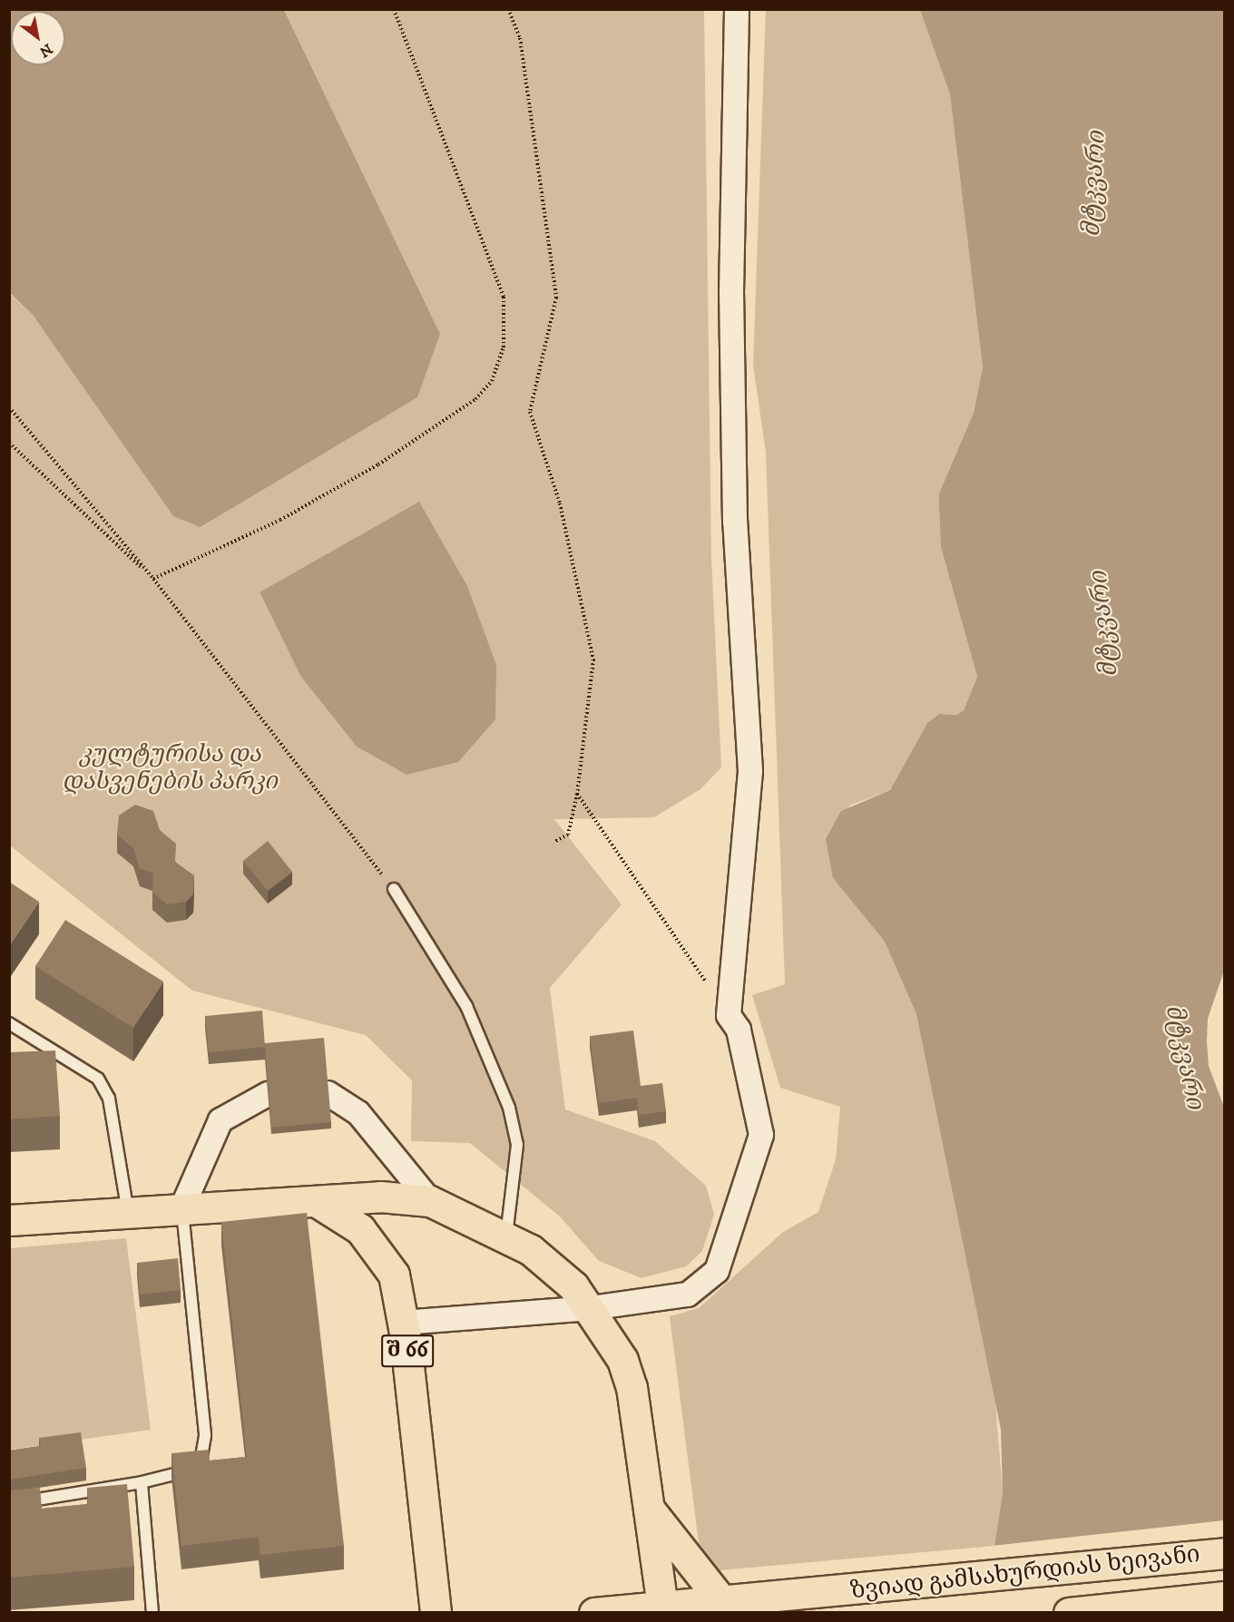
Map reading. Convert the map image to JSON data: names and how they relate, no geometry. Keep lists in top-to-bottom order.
{
  "streets": {
    "main road": ["შ 66", "ზვიად გამსახურდიას ხეივანი"]
  },
  "water": ["მტკვარი"],
  "parks": ["კულტურისა და დასვენების პარკი"],
  "north": "bottom right"
}
